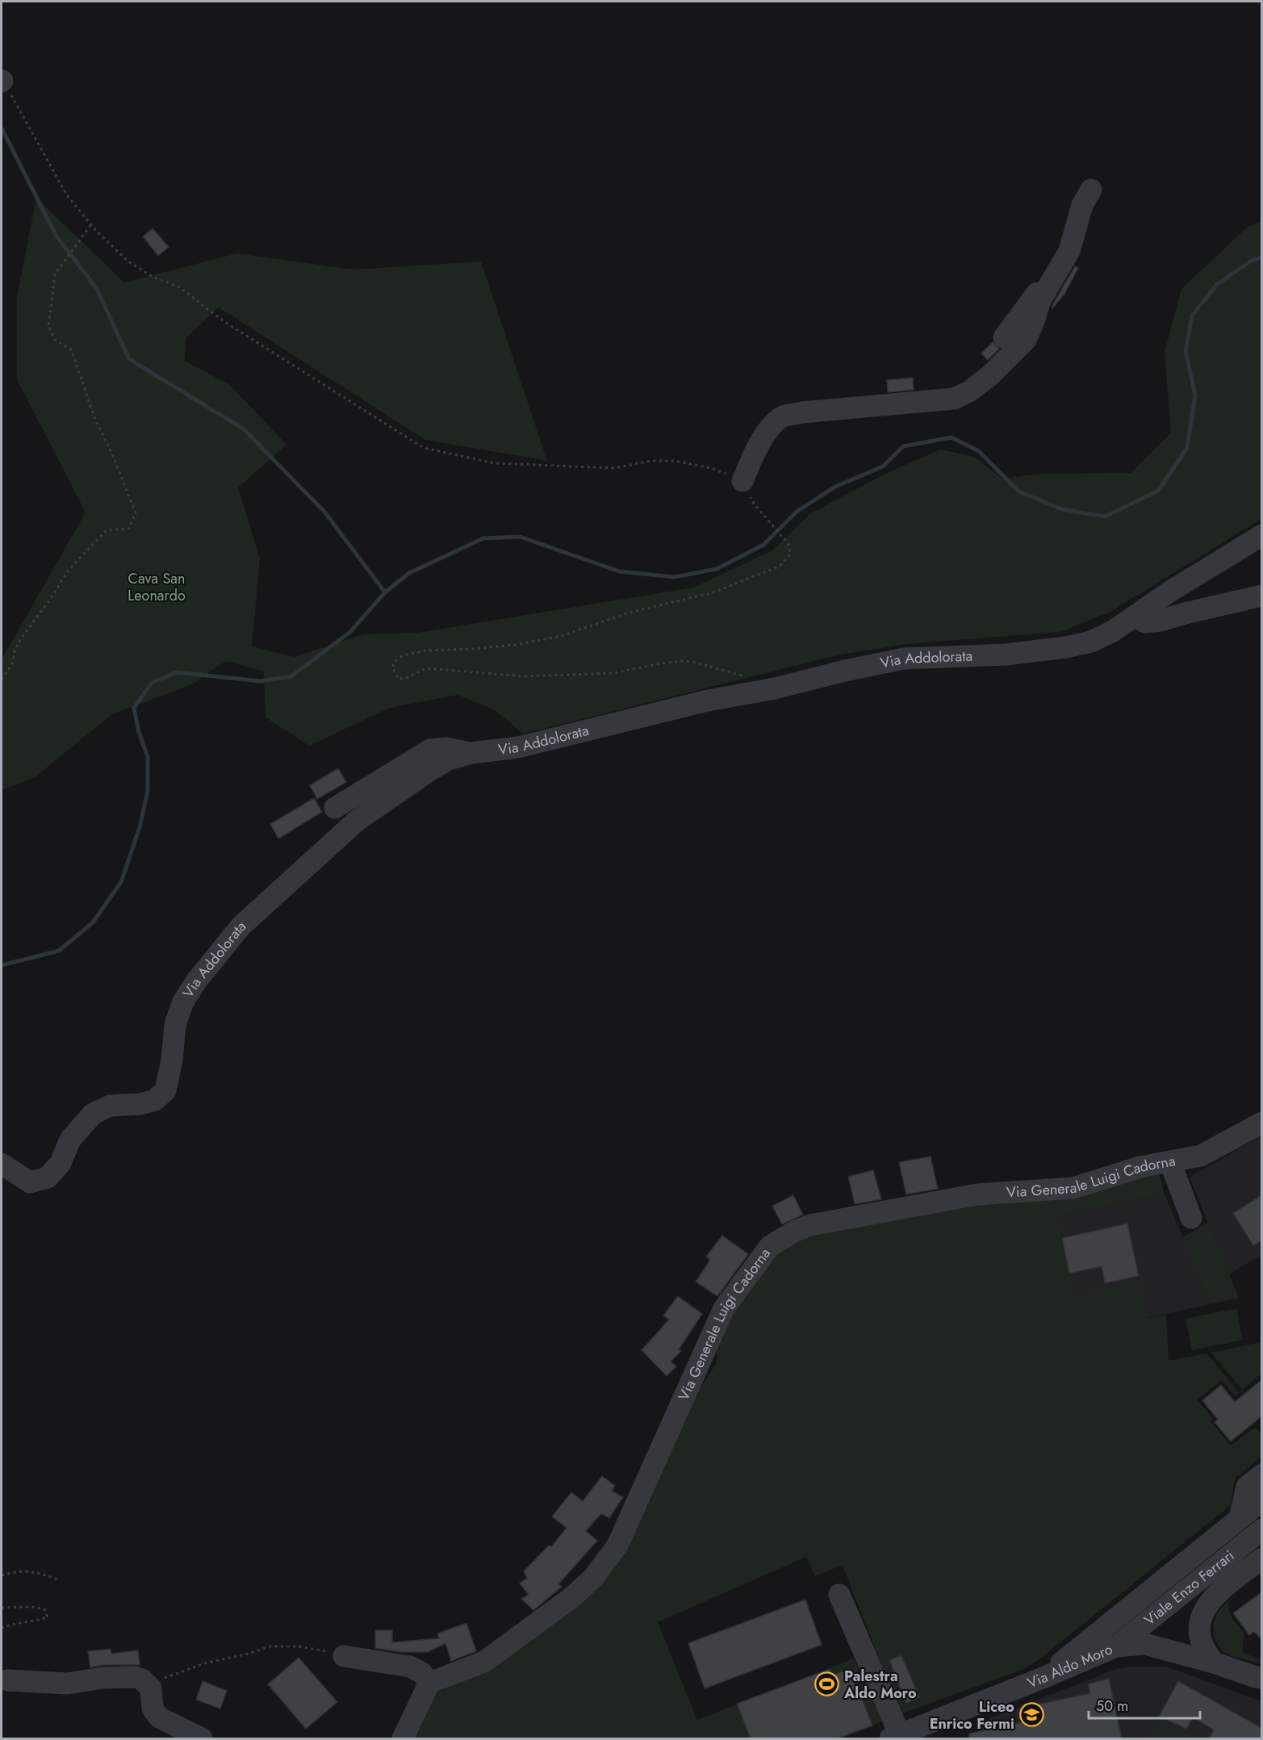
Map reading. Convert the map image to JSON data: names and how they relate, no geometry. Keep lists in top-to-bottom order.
{
  "streets": {
    "street": [
      "Via Addolorata",
      "Via Generale Luigi Cadorna",
      "Viale Enzo Ferrari",
      "Via Aldo Moro"
    ]
  },
  "crossings": [
    ["Viale Enzo Ferrari", "Via Aldo Moro"]
  ],
  "parks": ["Cava San Leonardo"],
  "places": {
    "sports": ["Palestra Aldo Moro"],
    "school or university": ["Liceo Enrico Fermi"]
  },
  "scale_bar": "50 m"
}
